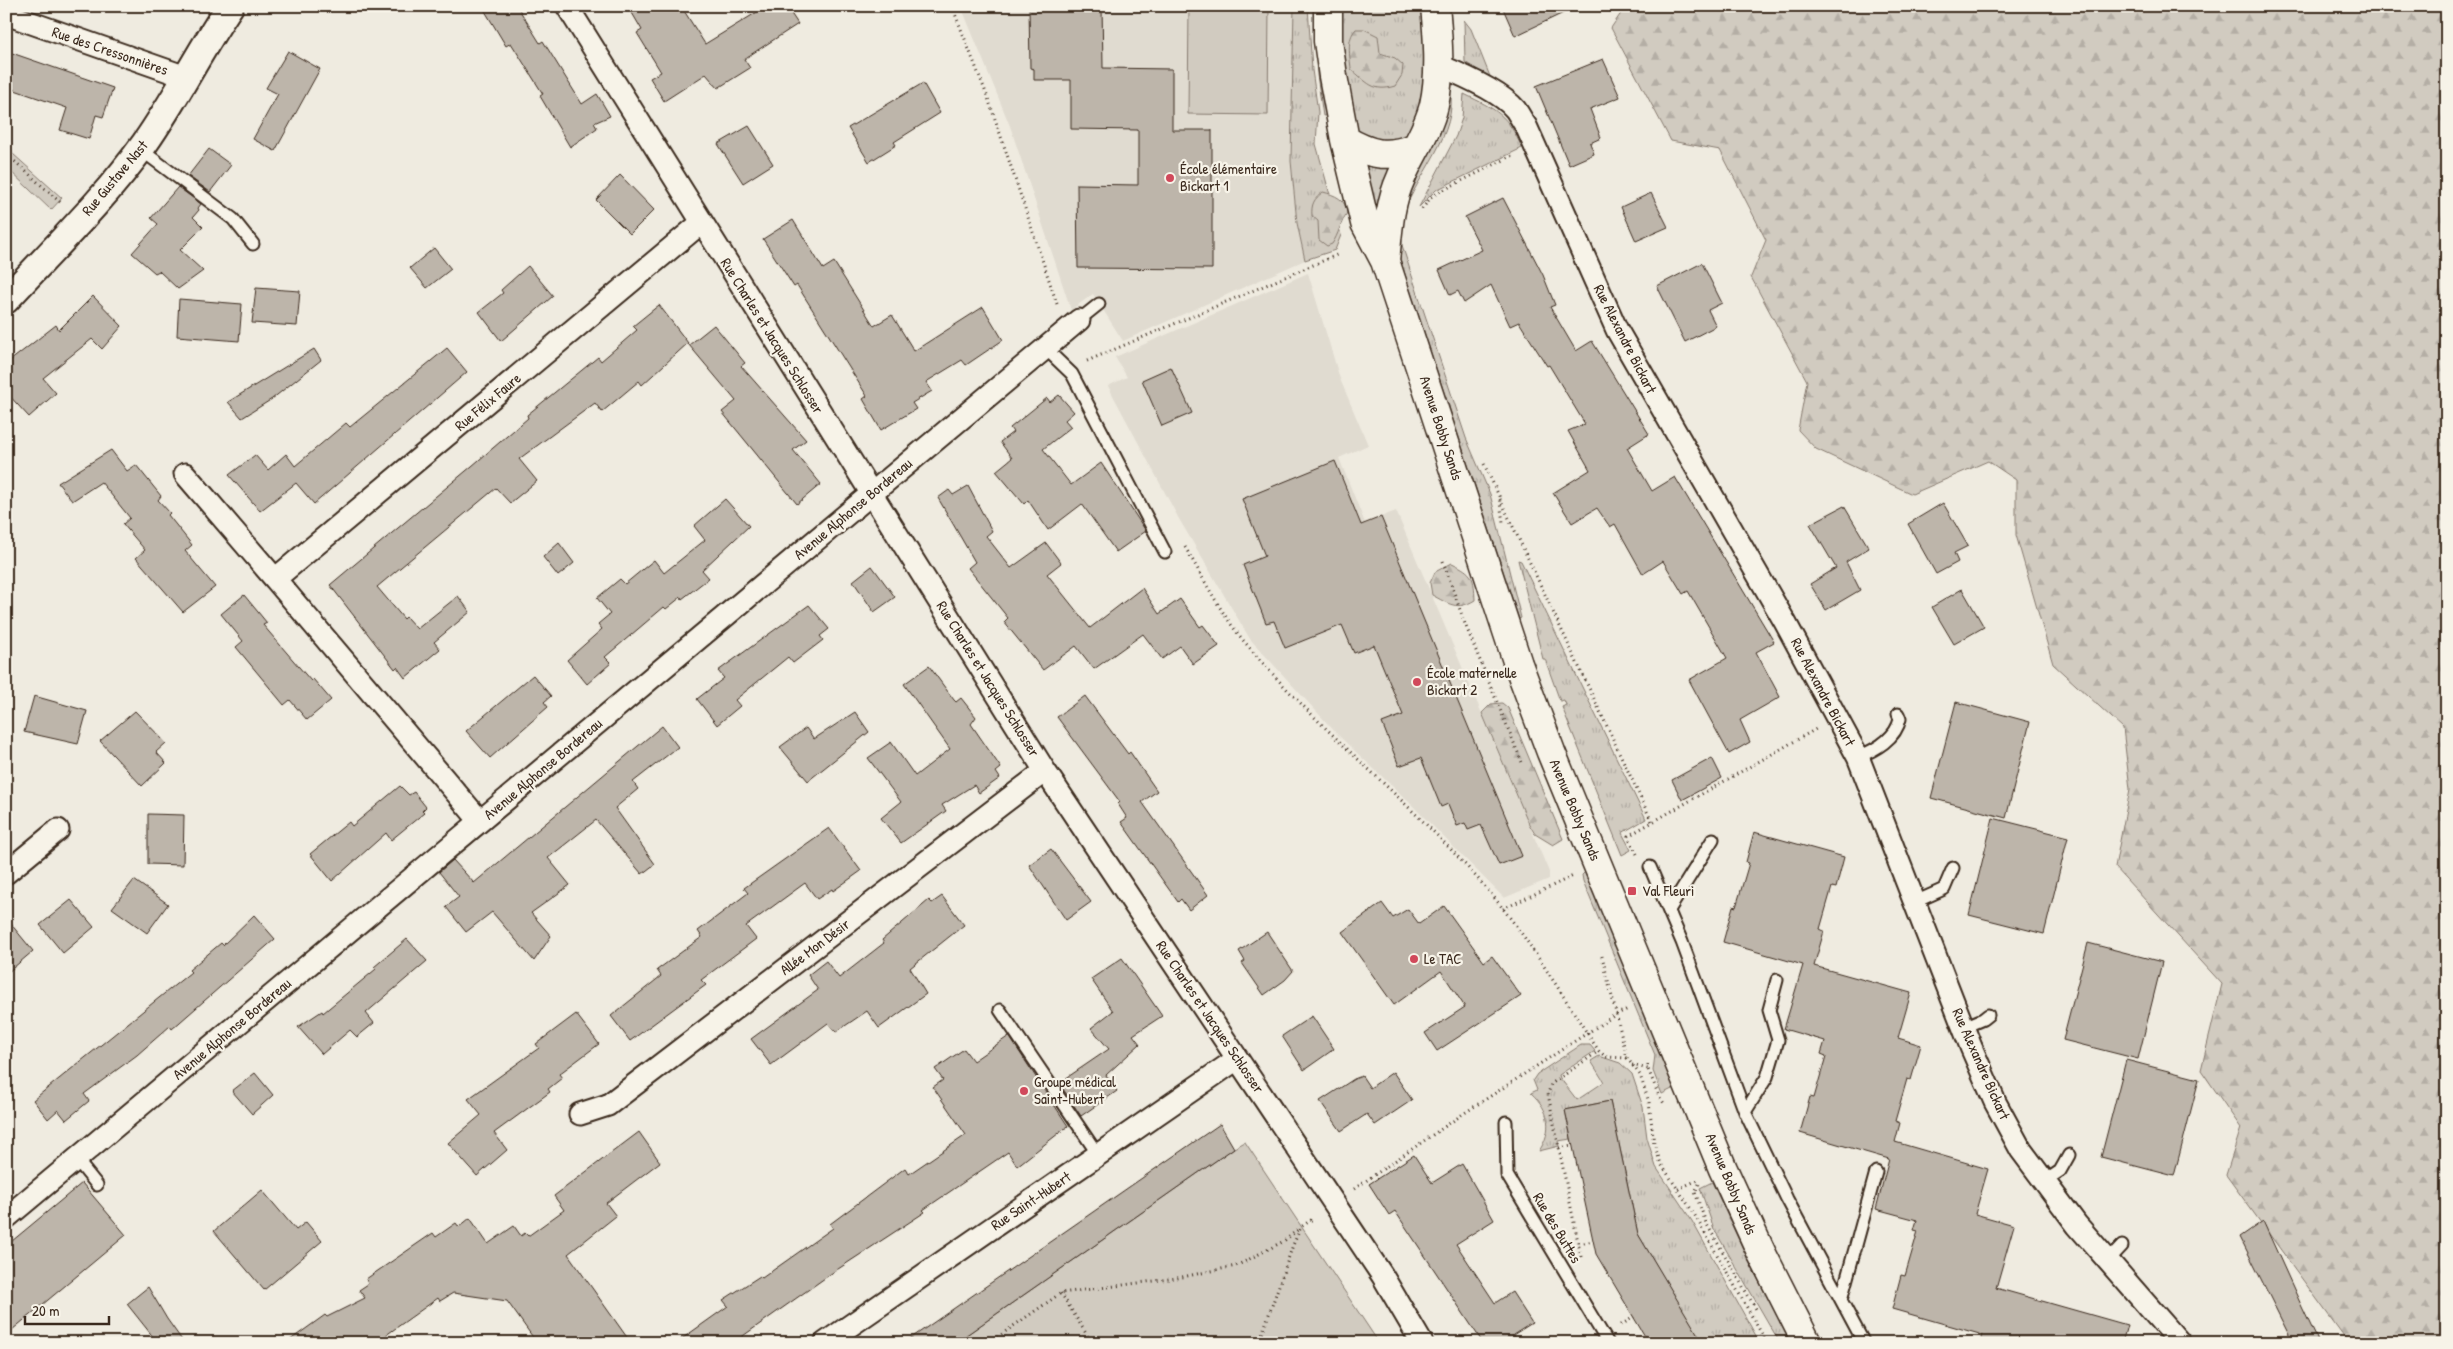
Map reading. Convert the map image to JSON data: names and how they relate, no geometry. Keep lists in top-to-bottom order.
{
  "streets": {
    "main road": ["Avenue Bobby Sands"],
    "street": [
      "Rue des Cressonnières",
      "Rue Gustave Nast",
      "Rue Charles et Jacques Schlosser",
      "Rue Alexandre Bickart",
      "Rue Félix Faure",
      "Avenue Alphonse Bordereau",
      "Allée Mon Désir",
      "Rue Saint-Hubert"
    ],
    "lane": ["Rue des Buttes"]
  },
  "crossings": [
    ["Rue des Cressonnières", "Rue Gustave Nast"],
    ["Rue Charles et Jacques Schlosser", "Rue Félix Faure"],
    ["Rue Charles et Jacques Schlosser", "Avenue Alphonse Bordereau"],
    ["Rue Charles et Jacques Schlosser", "Allée Mon Désir"],
    ["Rue Charles et Jacques Schlosser", "Rue Saint-Hubert"],
    ["Rue Alexandre Bickart", "Avenue Bobby Sands"]
  ],
  "places": {
    "other": [
      "École élémentaire Bickart 1",
      "École maternelle Bickart 2",
      "Le TAC",
      "Groupe médical Saint-Hubert"
    ],
    "transit": ["Val Fleuri"]
  },
  "scale_bar": "20 m"
}
